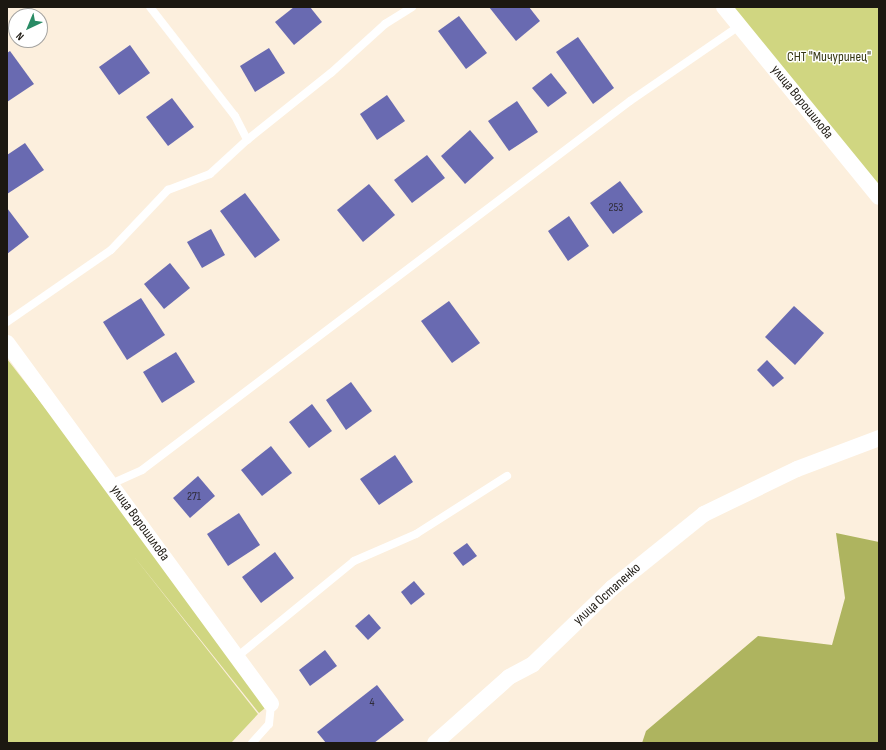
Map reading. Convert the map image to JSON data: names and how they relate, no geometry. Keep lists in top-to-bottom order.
{
  "streets": {
    "street": ["улица Ворошилова", "улица Остапенко"]
  },
  "parks": ["СНТ \"Мичуринец\""],
  "house_numbers": ["253", "271", "4"],
  "north": "bottom left"
}
